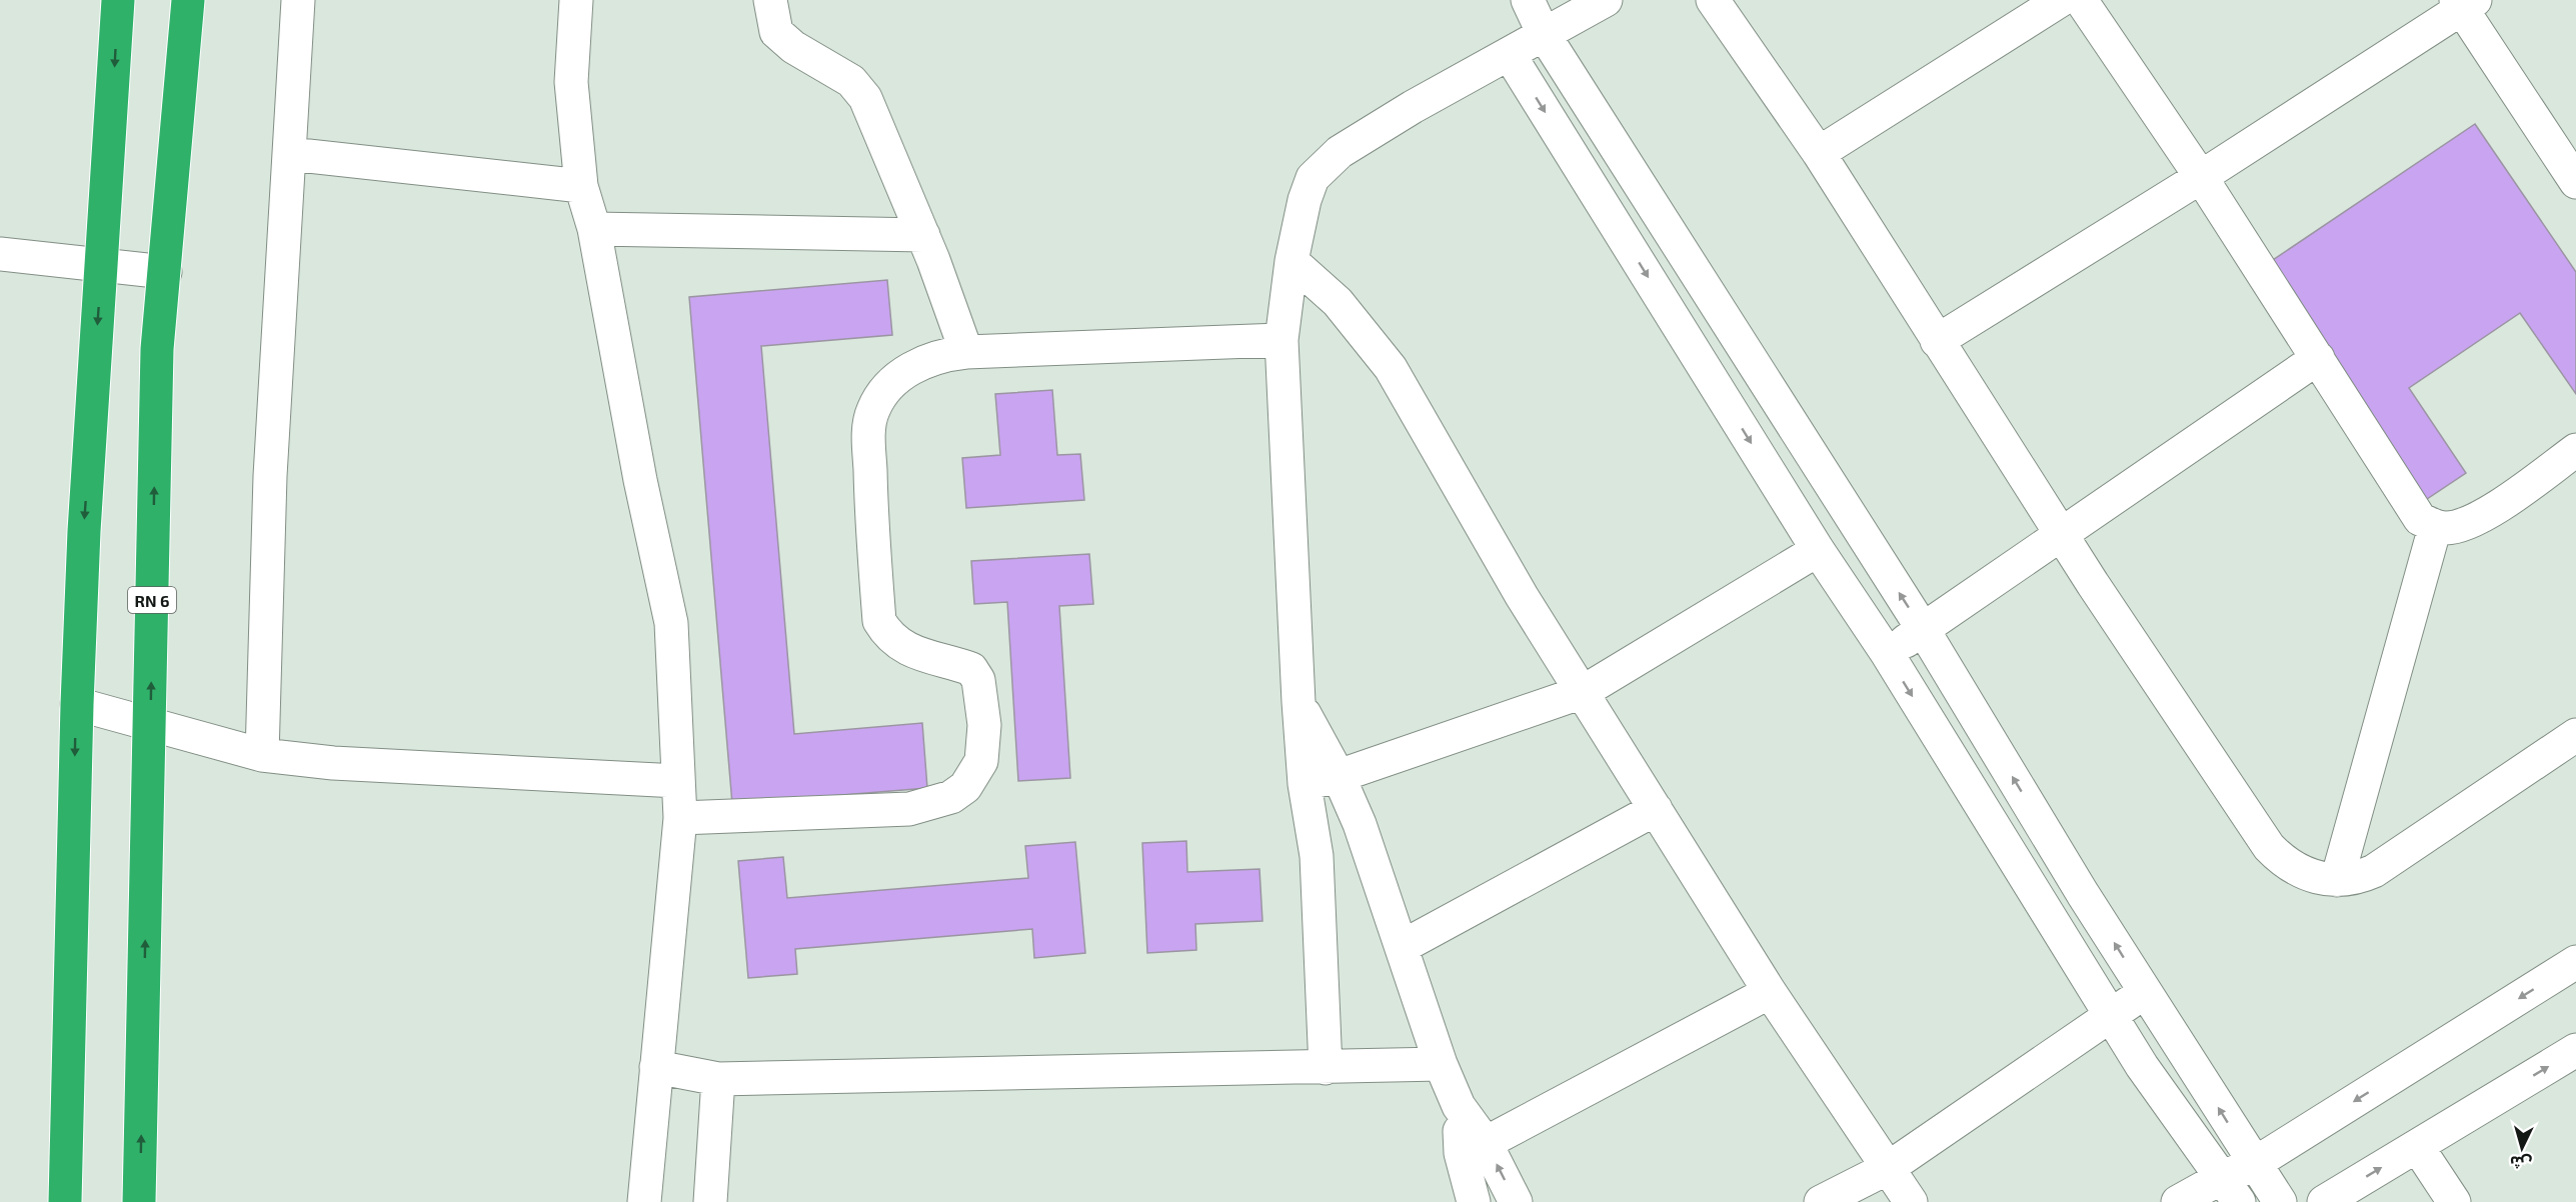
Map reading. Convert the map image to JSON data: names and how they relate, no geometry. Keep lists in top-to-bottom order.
{
  "streets": {
    "highway": ["RN 6"]
  },
  "north": "bottom"
}
